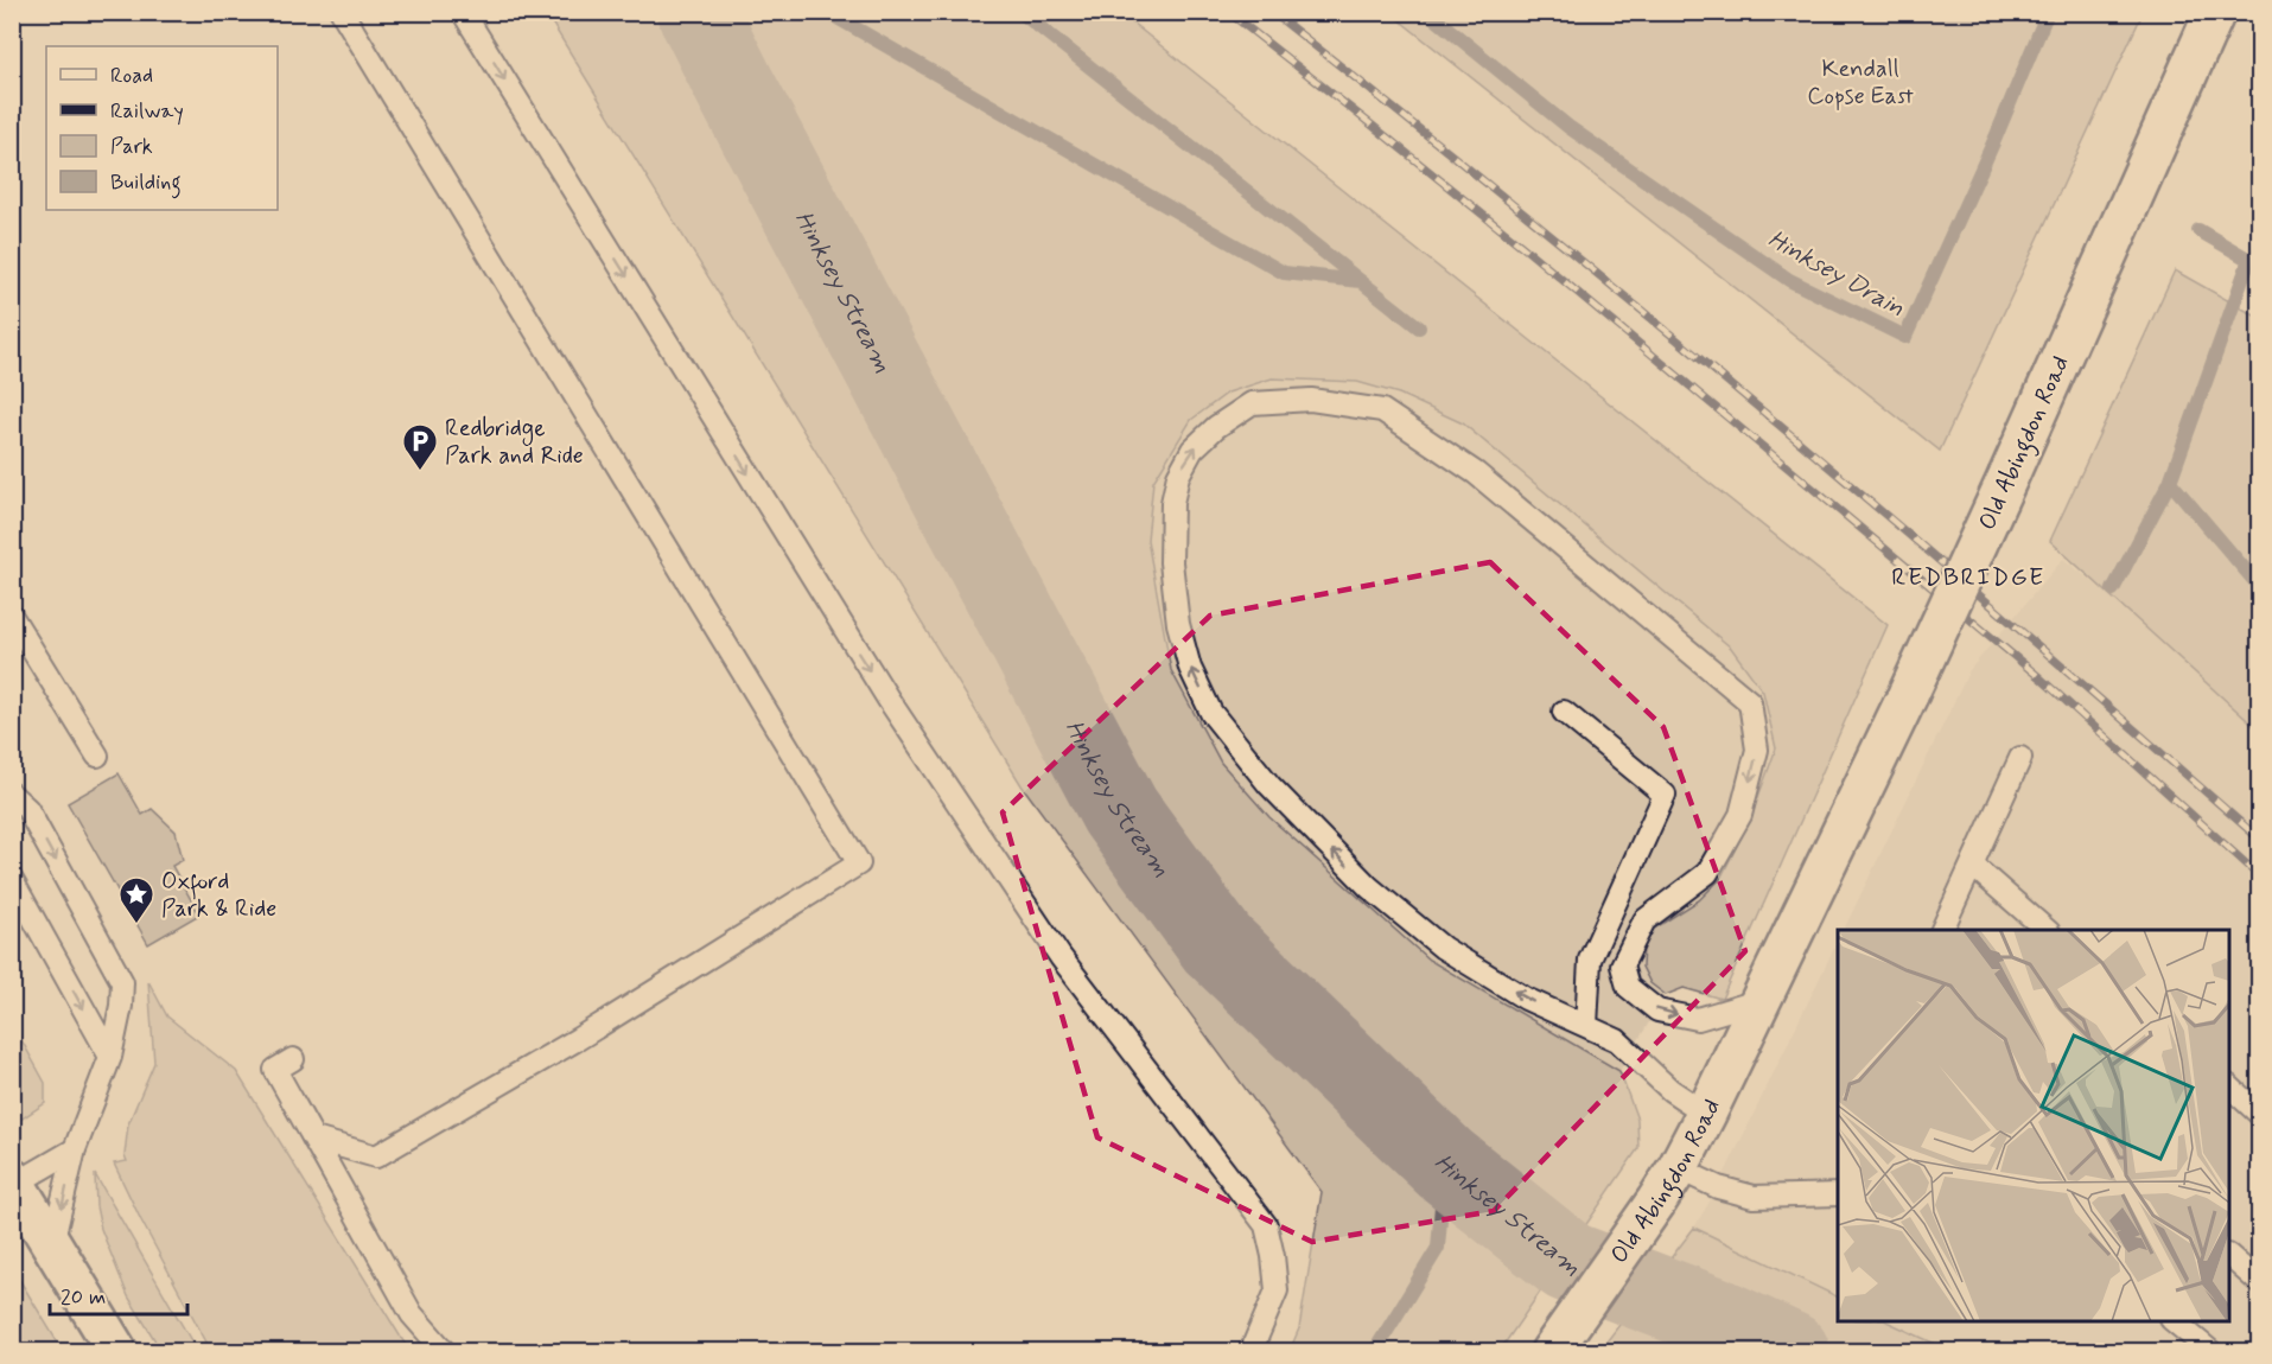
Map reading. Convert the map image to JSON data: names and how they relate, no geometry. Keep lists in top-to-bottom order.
{
  "streets": {
    "street": ["Old Abingdon Road"]
  },
  "districts": ["REDBRIDGE"],
  "water": ["Hinksey Drain", "Hinksey Stream"],
  "parks": ["Kendall Copse East"],
  "places": {
    "parking": ["Redbridge Park and Ride"],
    "place": ["Oxford Park & Ride"]
  },
  "legend": [
    "Road",
    "Railway",
    "Park",
    "Building"
  ],
  "scale_bar": "20 m"
}
